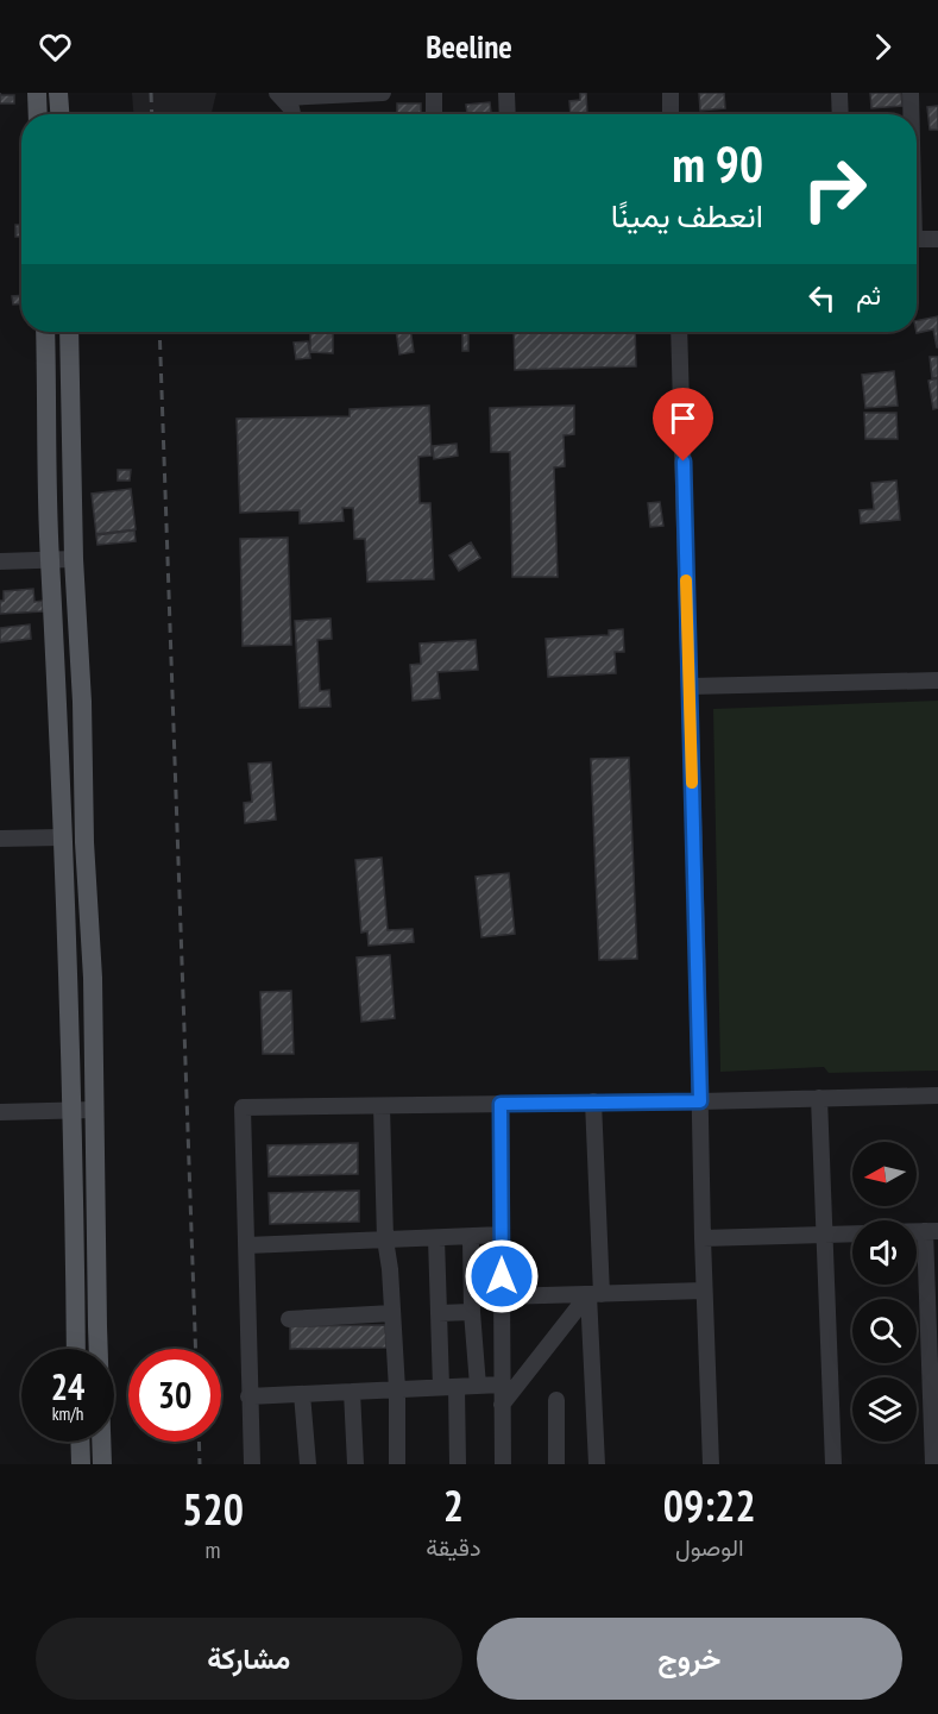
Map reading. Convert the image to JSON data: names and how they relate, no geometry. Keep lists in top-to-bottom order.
{
  "north": "left",
  "page": {
    "header": "Beeline",
    "turn": ["90 m", "انعطف يمينًا"],
    "then": "ثم",
    "speed": "24 km/h",
    "limit": "30",
    "eta": [
      "09:22",
      "الوصول",
      "2",
      "دقيقة",
      "520",
      "m"
    ],
    "buttons": ["خروج", "مشاركة"]
  }
}
